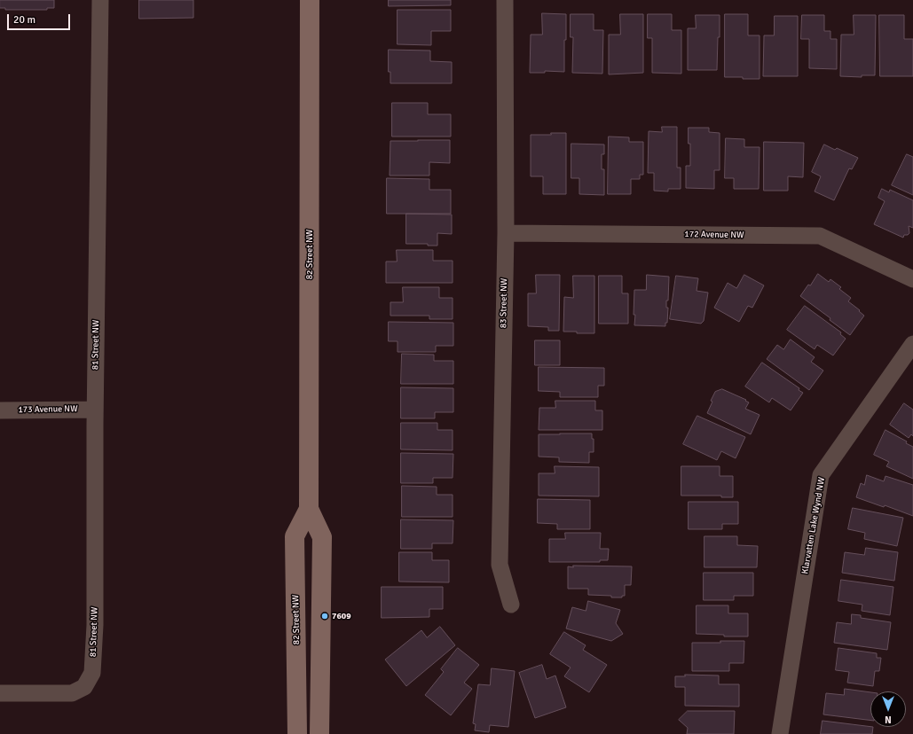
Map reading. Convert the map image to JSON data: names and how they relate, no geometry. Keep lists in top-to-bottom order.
{
  "streets": {
    "main road": ["82 Street NW"],
    "street": [
      "172 Avenue NW",
      "83 Street NW",
      "81 Street NW",
      "173 Avenue NW",
      "Klarvatten Lake Wynd NW"
    ]
  },
  "crossings": [
    ["172 Avenue NW", "83 Street NW"],
    ["81 Street NW", "173 Avenue NW"]
  ],
  "places": ["7609"],
  "scale_bar": "20 m",
  "north": "bottom"
}
